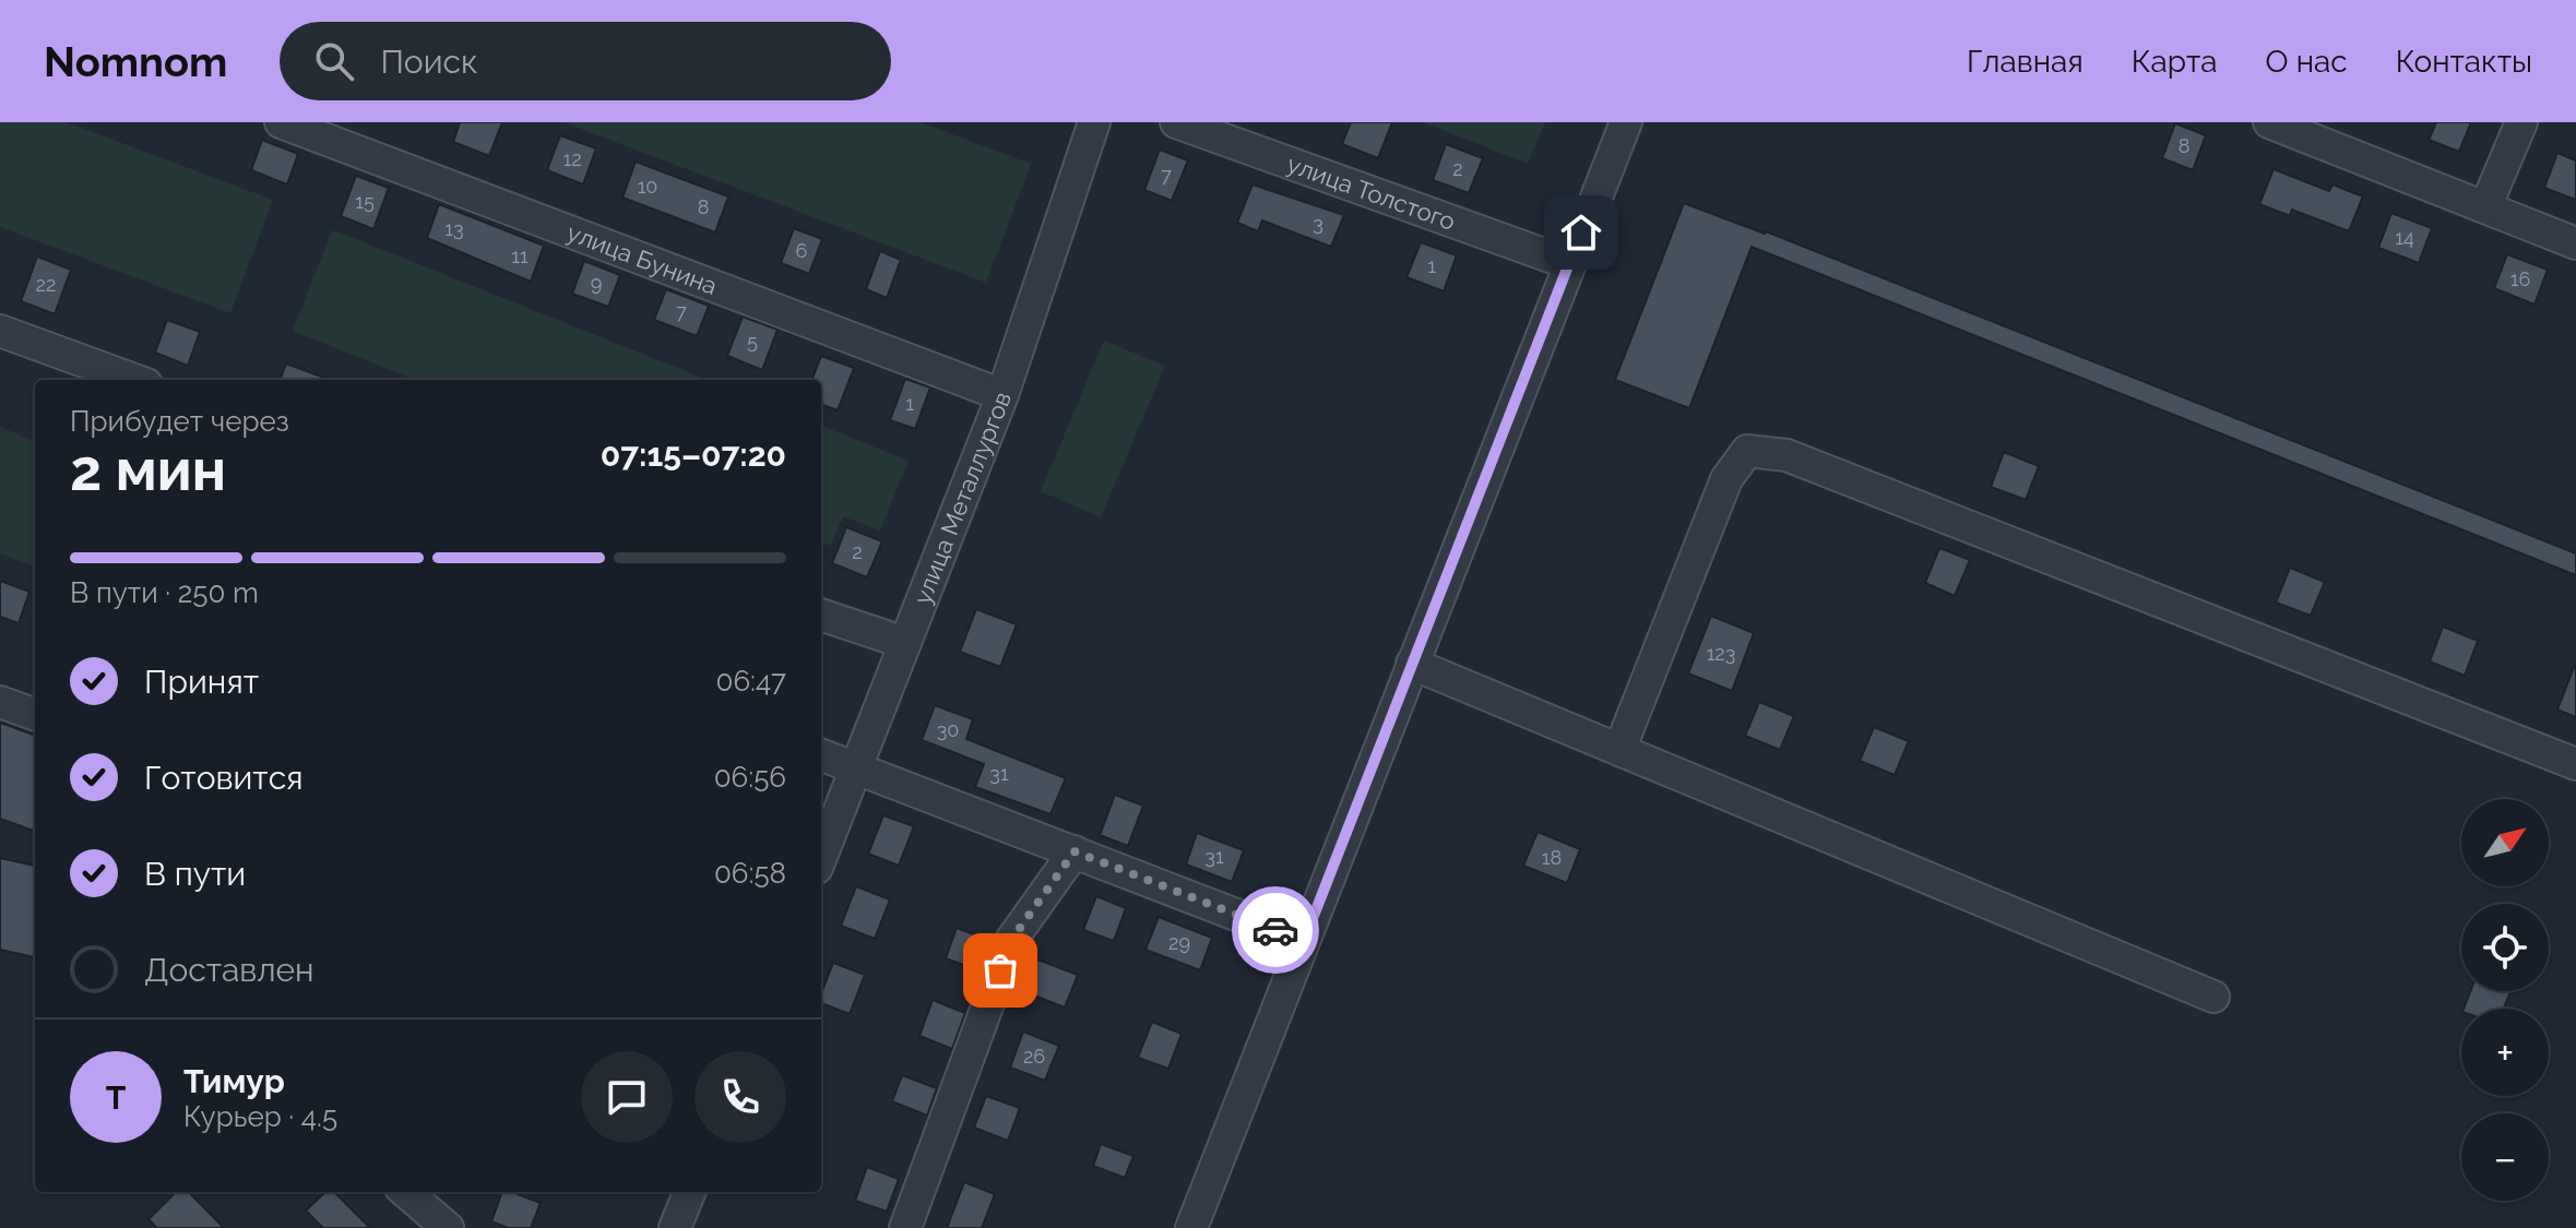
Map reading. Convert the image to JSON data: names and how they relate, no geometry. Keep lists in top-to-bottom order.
{
  "streets": {
    "street": ["улица Толстого", "улица Бунина", "улица Металлургов"]
  },
  "crossings": [
    ["улица Бунина", "улица Металлургов"]
  ],
  "house_numbers": [
    "8",
    "12",
    "2",
    "7",
    "10",
    "15",
    "8",
    "3",
    "13",
    "14",
    "6",
    "11",
    "1",
    "16",
    "9",
    "22",
    "7",
    "5",
    "1",
    "2",
    "123",
    "30",
    "31",
    "31",
    "18",
    "29",
    "26"
  ],
  "north": "top right",
  "page": {
    "header": "Nomnom",
    "search": "Поиск",
    "nav": [
      "Главная",
      "Карта",
      "О нас",
      "Контакты"
    ],
    "heading": ["2 мин", "Прибудет через", "07:15–07:20"],
    "panel": ["Тимур", "Курьер · 4.5"],
    "bar": "В пути · 250 m",
    "list": [
      ["Принят", "06:47"],
      ["Готовится", "06:56"],
      ["В пути", "06:58"],
      "Доставлен"
    ],
    "map_buttons": ["+", "−"],
    "round": "Т"
  }
}
